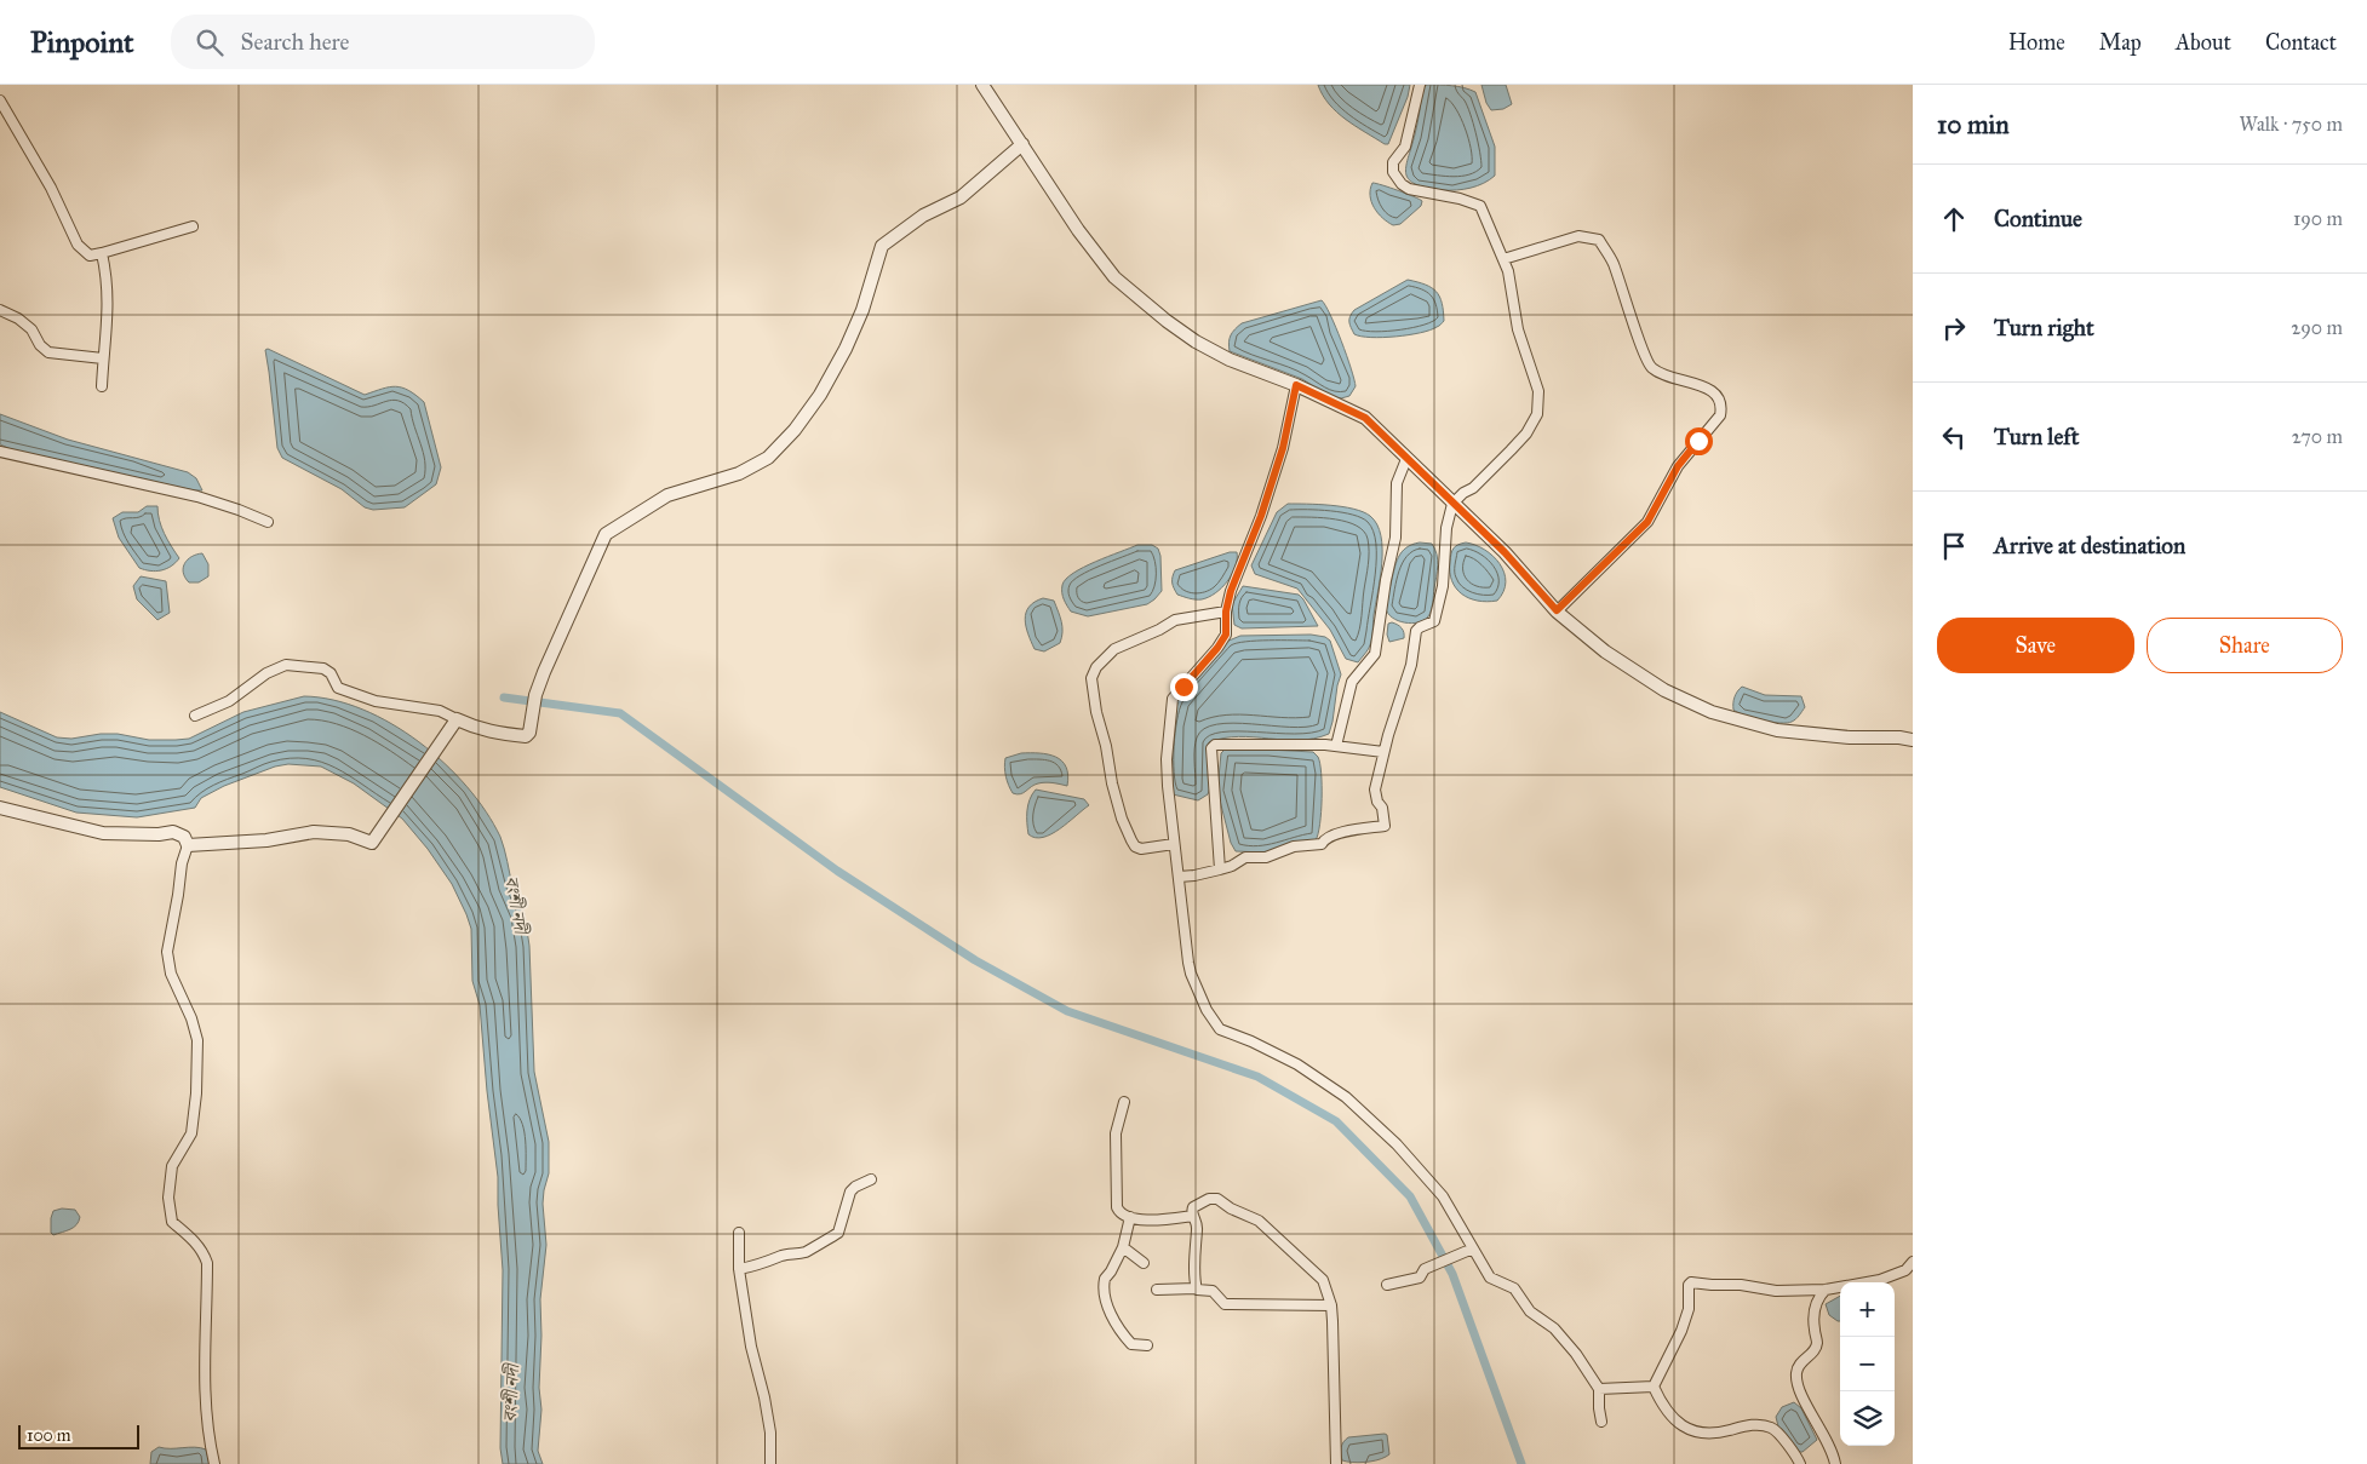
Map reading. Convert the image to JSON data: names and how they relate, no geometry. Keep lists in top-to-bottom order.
{
  "water": ["বংশী নদী"],
  "scale_bar": "100 m",
  "page": {
    "header": "Pinpoint",
    "search": "Search here",
    "nav": [
      "Home",
      "Map",
      "About",
      "Contact"
    ],
    "heading": ["10 min", "Walk · 750 m"],
    "list": [
      ["Continue", "190 m"],
      ["Turn right", "290 m"],
      ["Turn left", "270 m"],
      "Arrive at destination"
    ],
    "buttons": ["Save", "Share"],
    "map_buttons": ["+", "−"],
    "scale": "100 m"
  }
}
